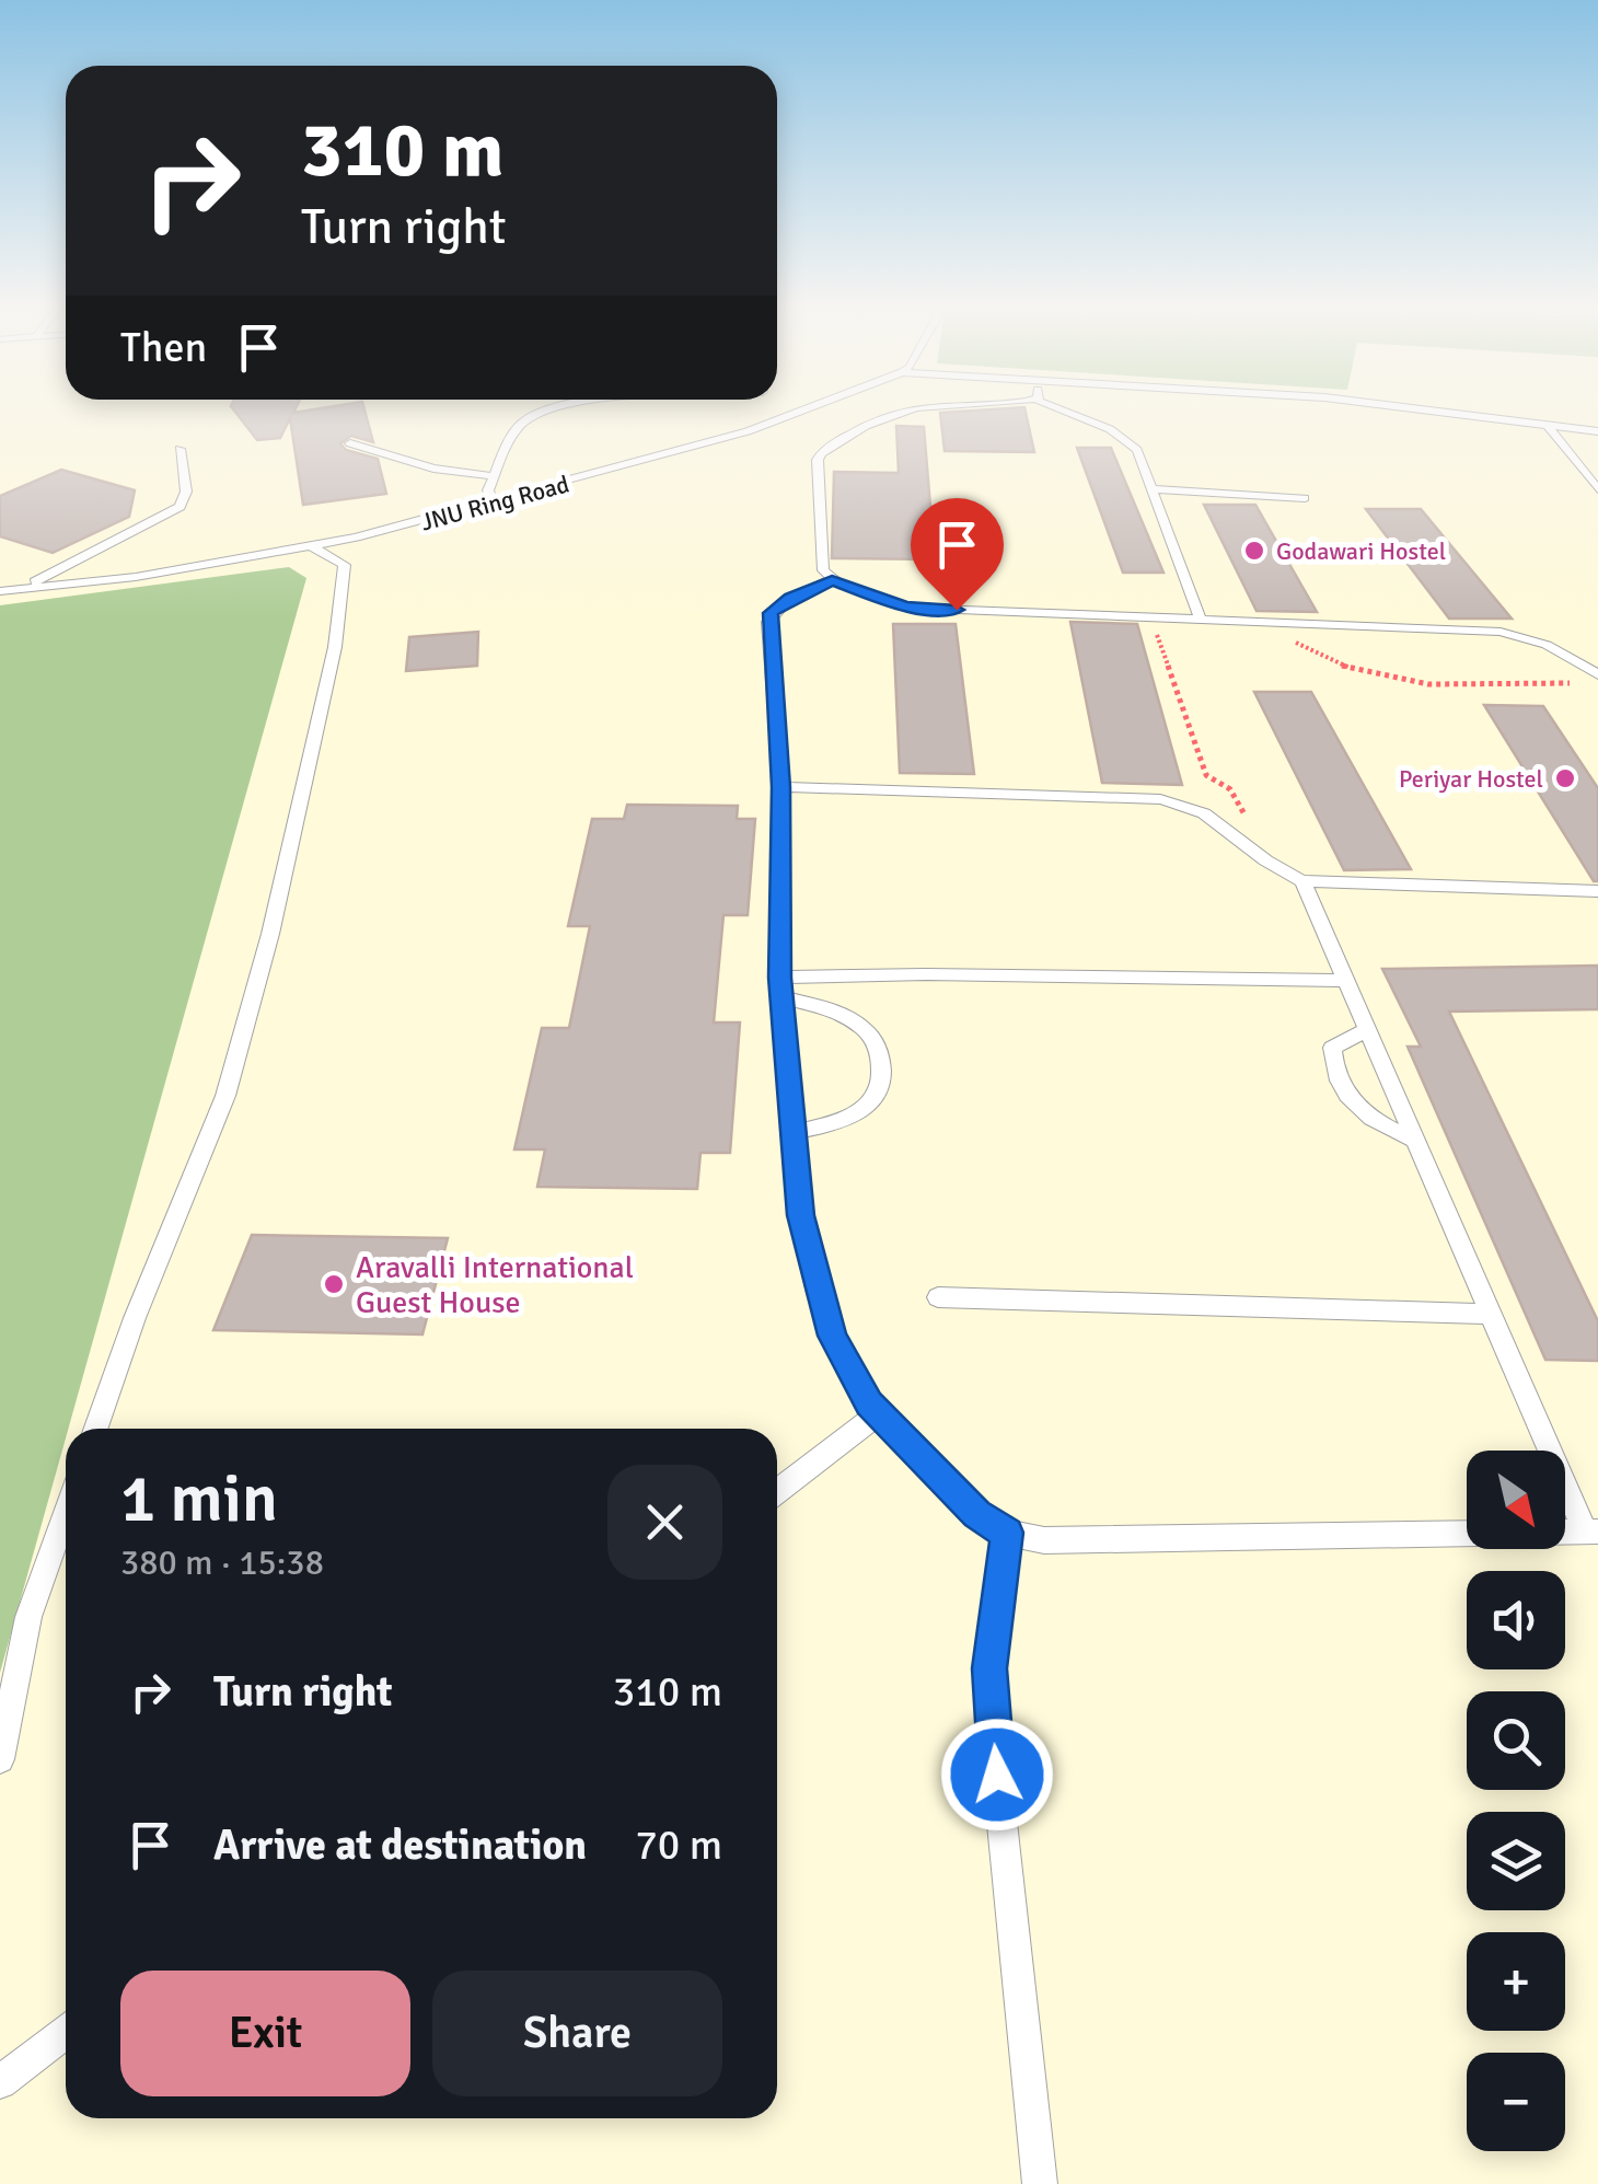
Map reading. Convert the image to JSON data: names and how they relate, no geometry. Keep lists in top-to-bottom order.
{
  "streets": {
    "lane": ["JNU Ring Road"]
  },
  "places": ["Godawari Hostel", "Periyar Hostel", "Aravalli International Guest House"],
  "north": "bottom right",
  "page": {
    "turn": ["310 m", "Turn right"],
    "then": "Then",
    "heading": ["1 min", "380 m · 15:38"],
    "map_buttons": ["+", "−"],
    "list": [
      {
        "name": "Turn right",
        "value": "310 m"
      },
      {
        "name": "Arrive at destination",
        "value": "70 m"
      }
    ],
    "buttons": ["Exit", "Share"]
  }
}
